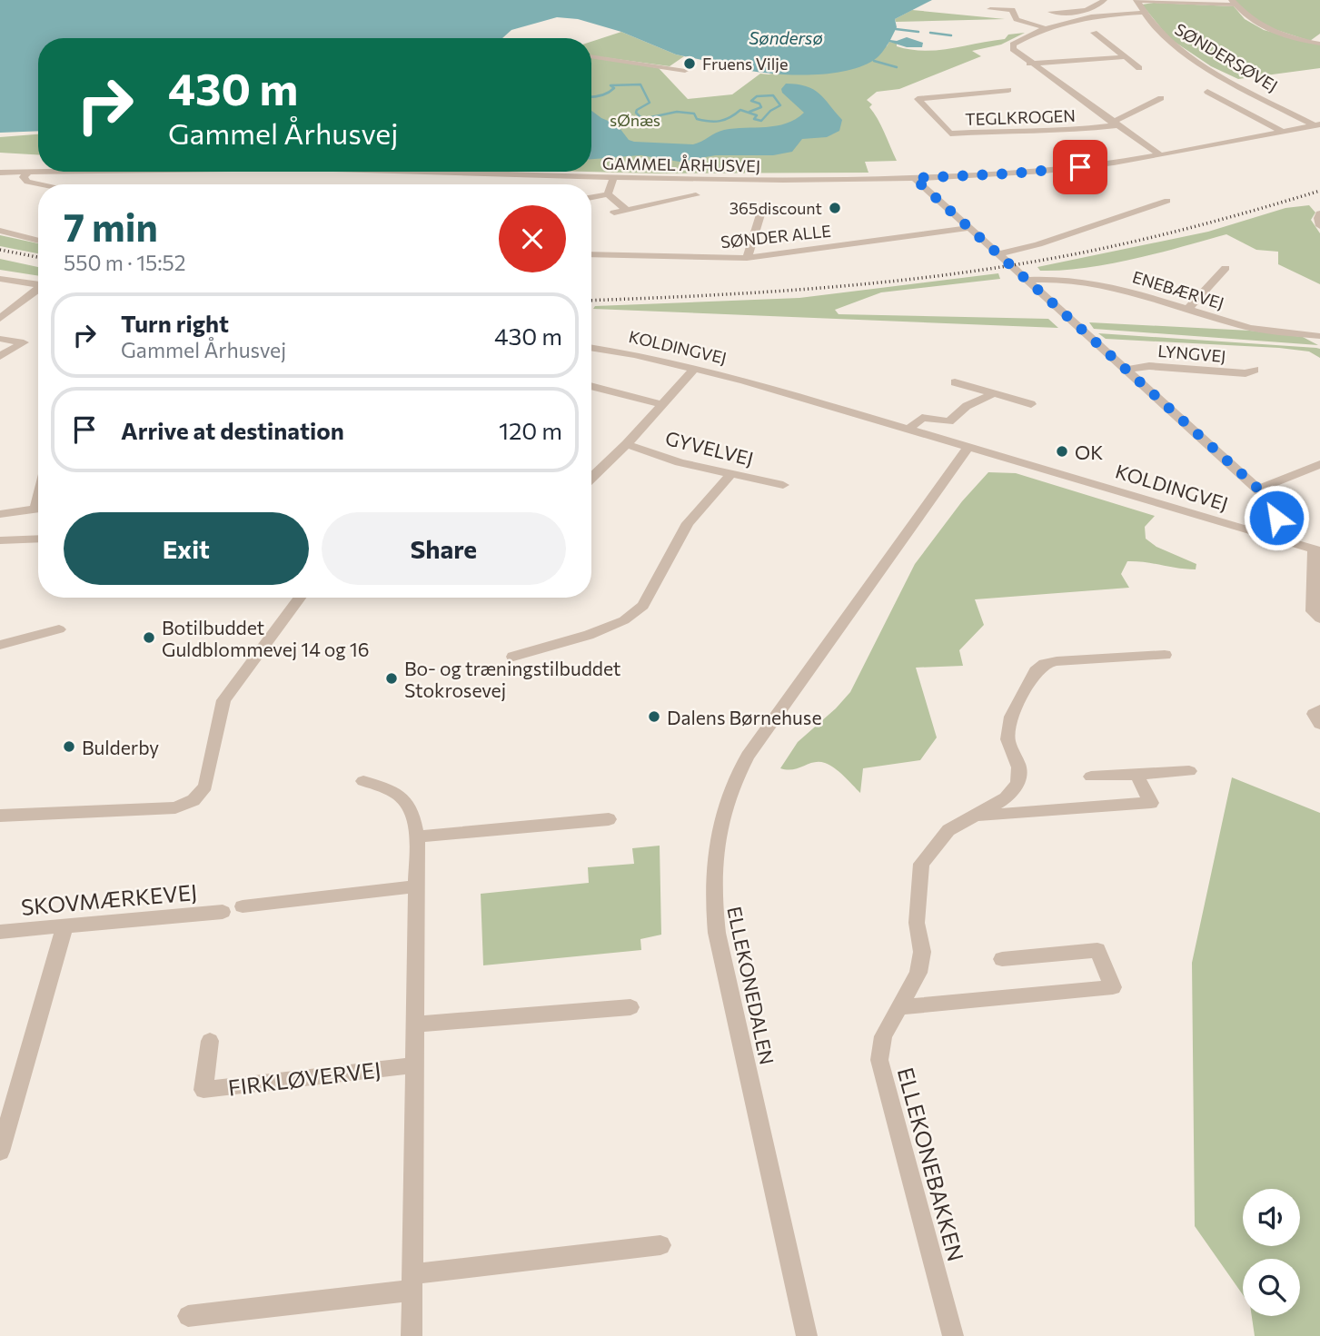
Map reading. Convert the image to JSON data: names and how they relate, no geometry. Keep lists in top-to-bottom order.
{
  "streets": {
    "street": [
      "SØNDERSØVEJ",
      "TEGLKROGEN",
      "GAMMEL ÅRHUSVEJ",
      "SØNDER ALLE",
      "ENEBÆRVEJ",
      "KOLDINGVEJ",
      "LYNGVEJ",
      "GYVELVEJ",
      "SKOVMÆRKEVEJ",
      "ELLEKONEDALEN",
      "FIRKLØVERVEJ",
      "ELLEKONEBAKKEN"
    ]
  },
  "crossings": [
    ["SØNDERSØVEJ", "GAMMEL ÅRHUSVEJ"],
    ["GAMMEL ÅRHUSVEJ", "LYNGVEJ"],
    ["SØNDER ALLE", "LYNGVEJ"],
    ["ENEBÆRVEJ", "LYNGVEJ"],
    ["KOLDINGVEJ", "LYNGVEJ"],
    ["KOLDINGVEJ", "ELLEKONEDALEN"]
  ],
  "water": ["Søndersø"],
  "parks": ["sØnæs"],
  "places": [
    "Fruens Vilje",
    "365discount",
    "OK",
    "Botilbuddet Guldblommevej 14 og 16",
    "Bo- og træningstilbuddet Stokrosevej",
    "Dalens Børnehuse",
    "Bulderby"
  ],
  "page": {
    "turn": ["430 m", "Gammel Århusvej"],
    "heading": ["7 min", "550 m · 15:52"],
    "list": [
      {
        "name": "Turn right",
        "note": "Gammel Århusvej",
        "value": "430 m"
      },
      {
        "name": "Arrive at destination",
        "value": "120 m"
      }
    ],
    "buttons": ["Exit", "Share"]
  }
}
